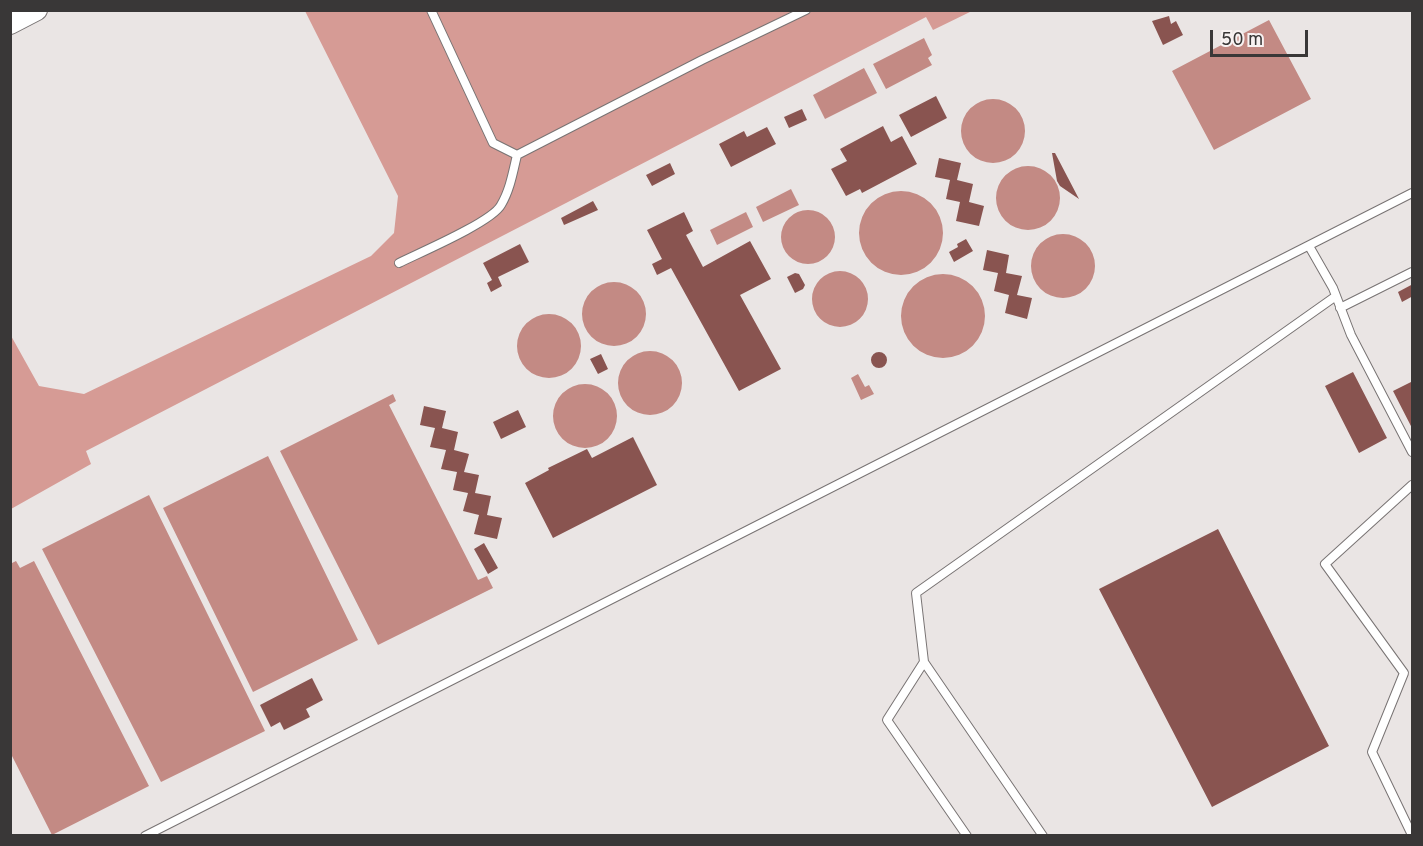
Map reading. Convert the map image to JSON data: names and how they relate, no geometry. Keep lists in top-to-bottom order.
{
  "scale_bar": "50 m"
}
